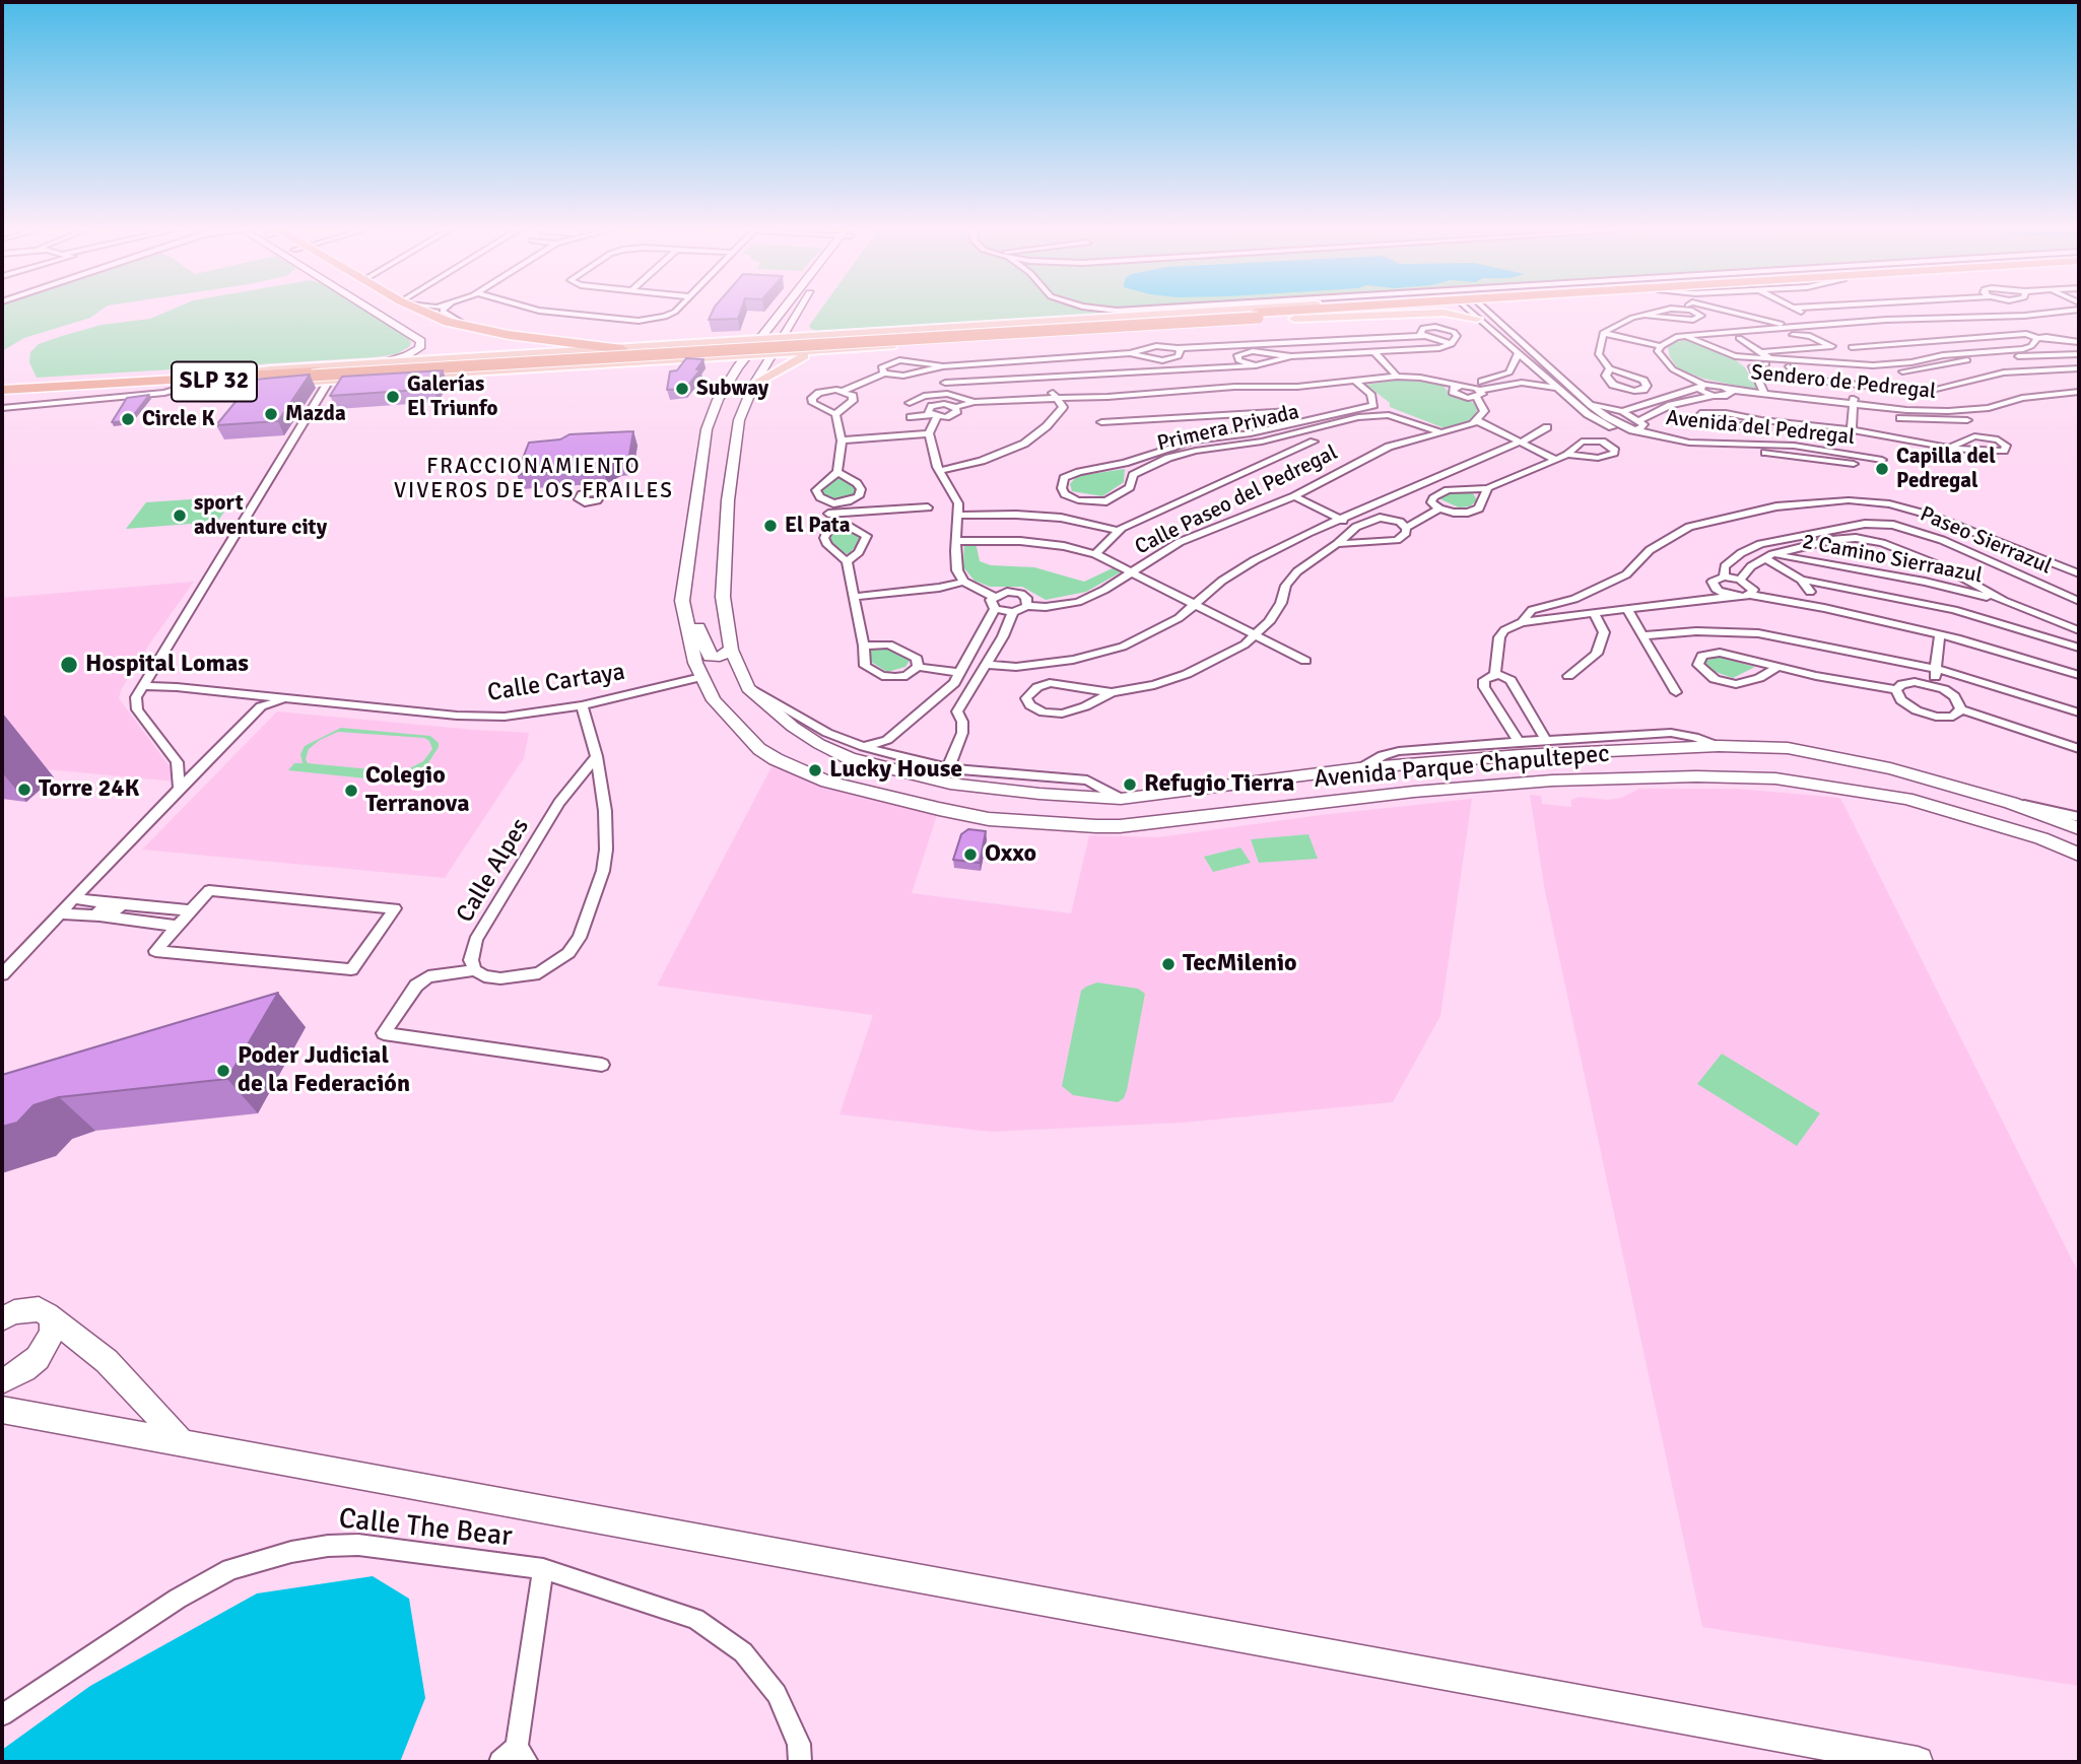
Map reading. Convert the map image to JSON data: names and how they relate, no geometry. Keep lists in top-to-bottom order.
{
  "streets": {
    "highway": ["SLP 32"],
    "main road": ["Avenida Parque Chapultepec"],
    "street": [
      "Sendero de Pedregal",
      "Primera Privada",
      "Avenida del Pedregal",
      "Calle Paseo del Pedregal",
      "Paseo Sierrazul",
      "2 Camino Sierraazul",
      "Calle Cartaya",
      "Calle Alpes",
      "Calle The Bear"
    ]
  },
  "crossings": [
    ["Primera Privada", "Calle Paseo del Pedregal"],
    ["Calle Cartaya", "Avenida Parque Chapultepec"]
  ],
  "districts": ["FRACCIONAMIENTO VIVEROS DE LOS FRAILES"],
  "places": [
    "Subway",
    "Galerías El Triunfo",
    "Mazda",
    "Circle K",
    "Capilla del Pedregal",
    "sport adventure city",
    "El Pata",
    "Hospital Lomas",
    "Lucky House",
    "Refugio Tierra",
    "Torre 24K",
    "Colegio Terranova",
    "Oxxo",
    "TecMilenio",
    "Poder Judicial de la Federación"
  ]
}
